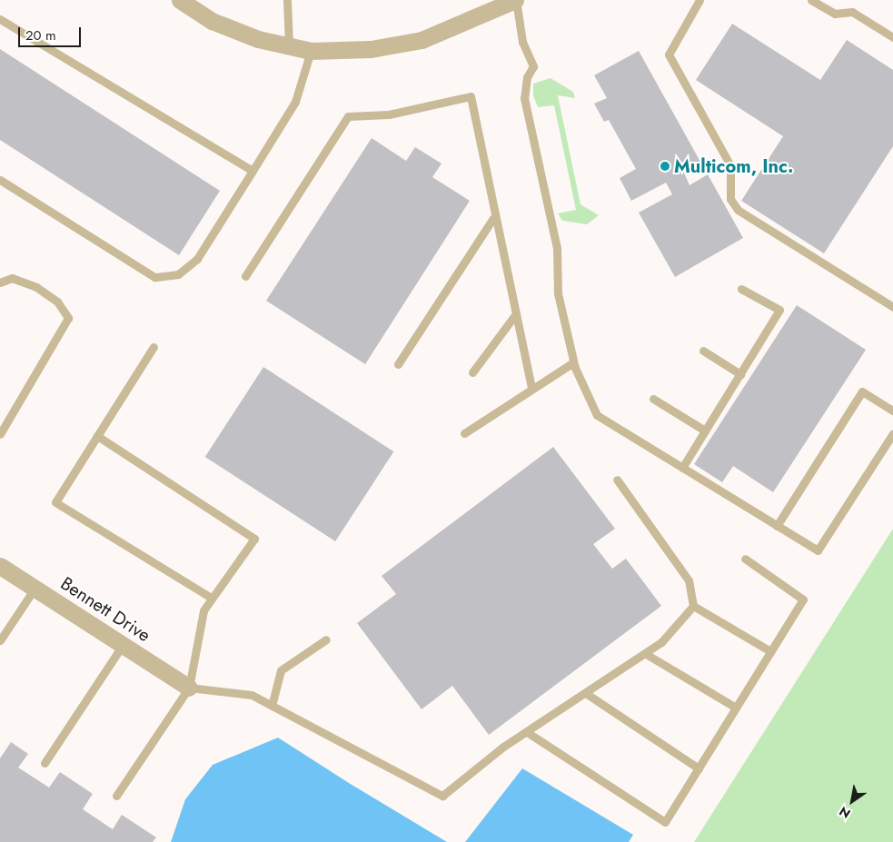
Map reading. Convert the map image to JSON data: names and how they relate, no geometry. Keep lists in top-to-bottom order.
{
  "streets": {
    "street": ["Bennett Drive"]
  },
  "places": ["Multicom, Inc."],
  "scale_bar": "20 m",
  "north": "bottom left"
}
